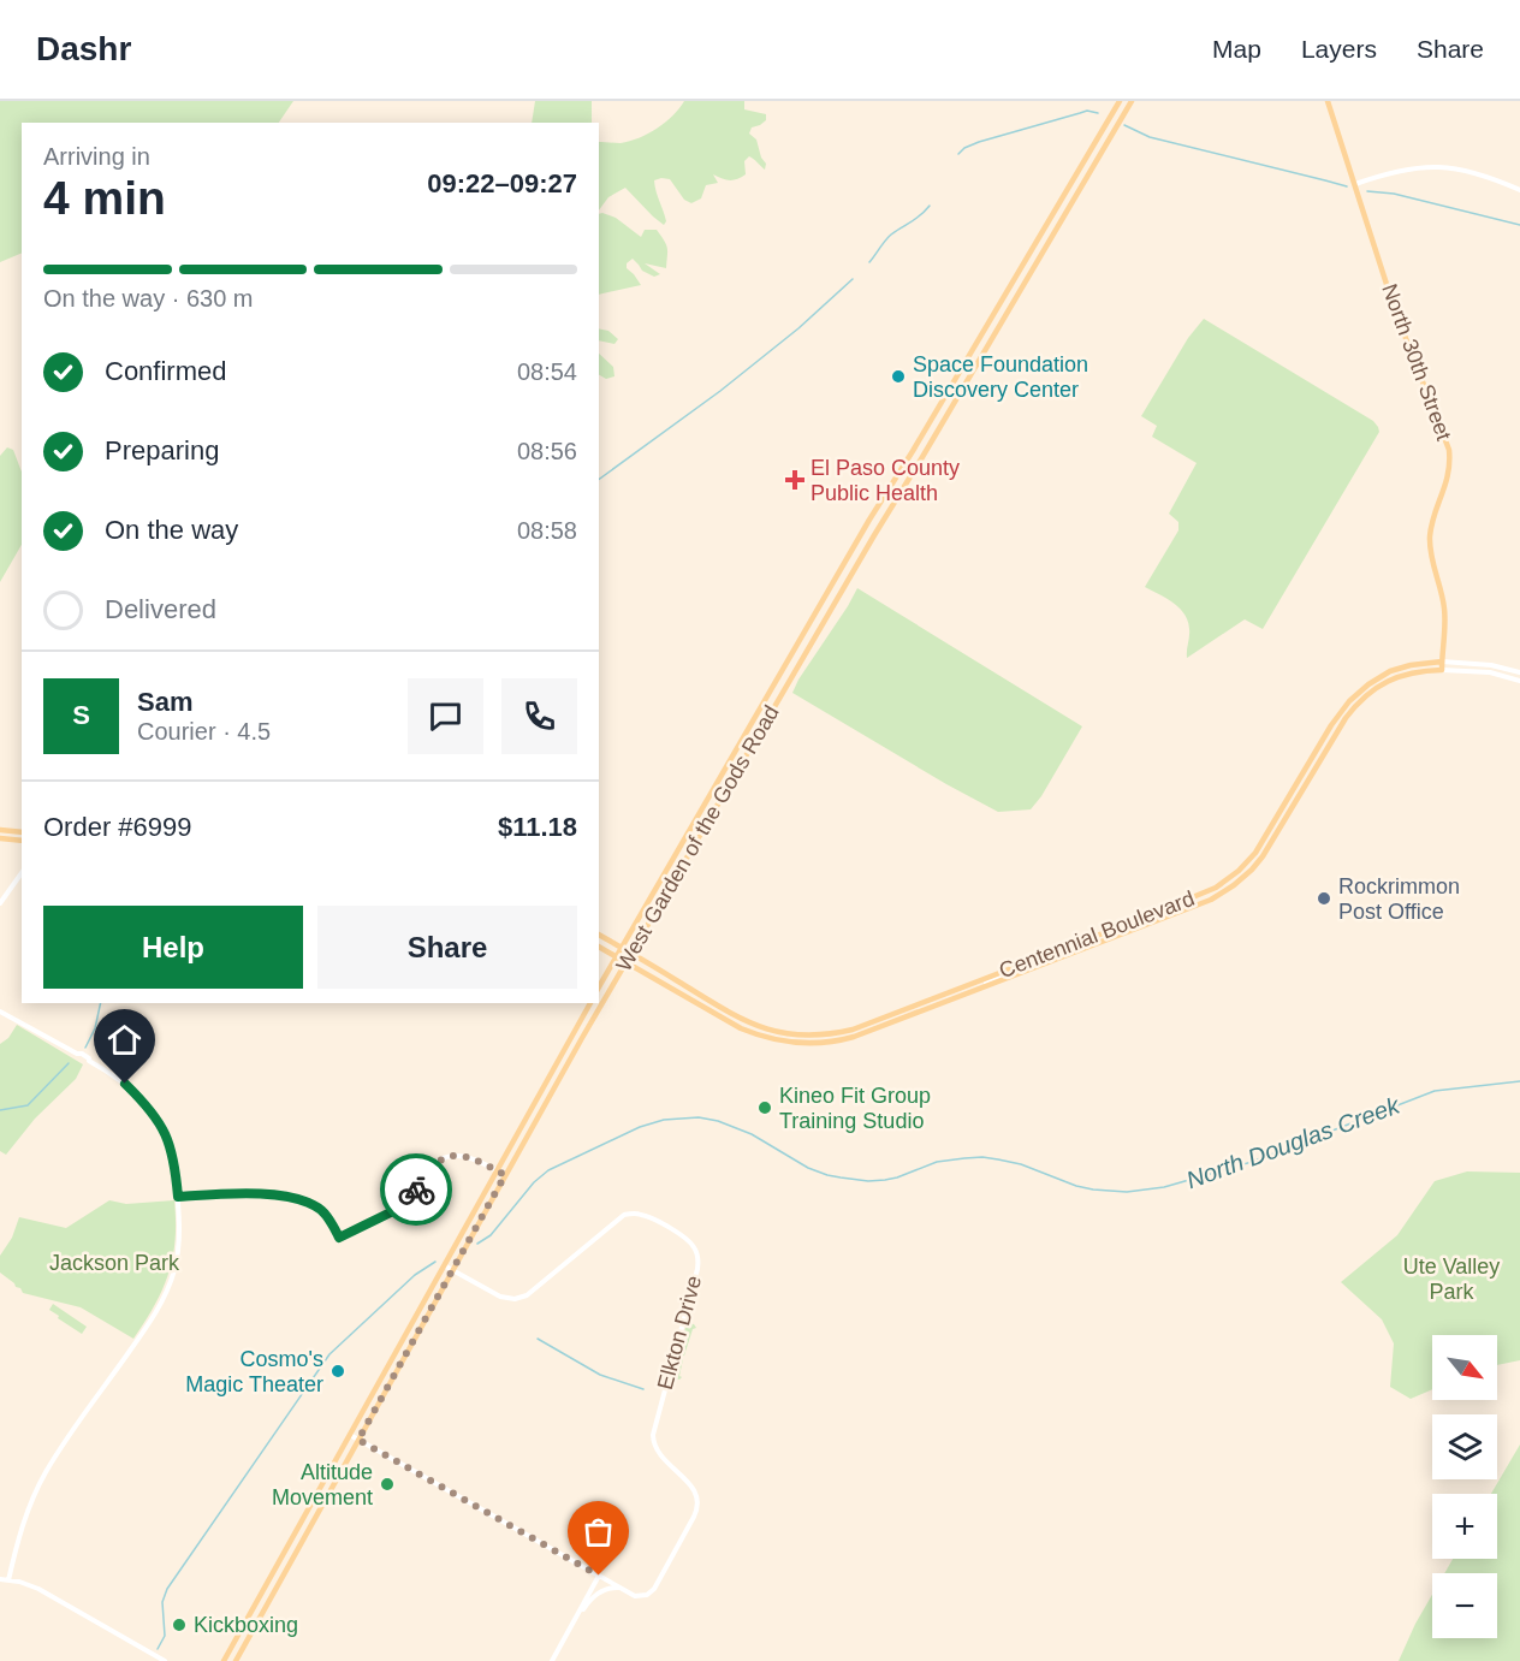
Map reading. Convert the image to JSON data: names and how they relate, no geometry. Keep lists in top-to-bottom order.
{
  "streets": {
    "main road": ["North 30th Street", "West Garden of the Gods Road", "Centennial Boulevard"],
    "street": ["Elkton Drive"]
  },
  "crossings": [
    ["North 30th Street", "Centennial Boulevard"],
    ["West Garden of the Gods Road", "Centennial Boulevard"],
    ["West Garden of the Gods Road", "Elkton Drive"]
  ],
  "water": ["North Douglas Creek"],
  "parks": ["Jackson Park", "Ute Valley Park"],
  "places": {
    "other": [
      "Space Foundation Discovery Center",
      "Rockrimmon Post Office",
      "Kineo Fit Group Training Studio",
      "Cosmo's Magic Theater",
      "Altitude Movement",
      "Kickboxing"
    ],
    "health": ["El Paso County Public Health"]
  },
  "north": "bottom right",
  "page": {
    "header": "Dashr",
    "nav": ["Map", "Layers", "Share"],
    "heading": ["4 min", "Arriving in", "09:22–09:27"],
    "panel": [
      "Sam",
      "Courier · 4.5",
      "Order #6999",
      "$11.18"
    ],
    "bar": "On the way · 630 m",
    "list": [
      ["Confirmed", "08:54"],
      ["Preparing", "08:56"],
      ["On the way", "08:58"],
      "Delivered"
    ],
    "round": "S",
    "buttons": ["Help", "Share"],
    "map_buttons": ["+", "−"]
  }
}
